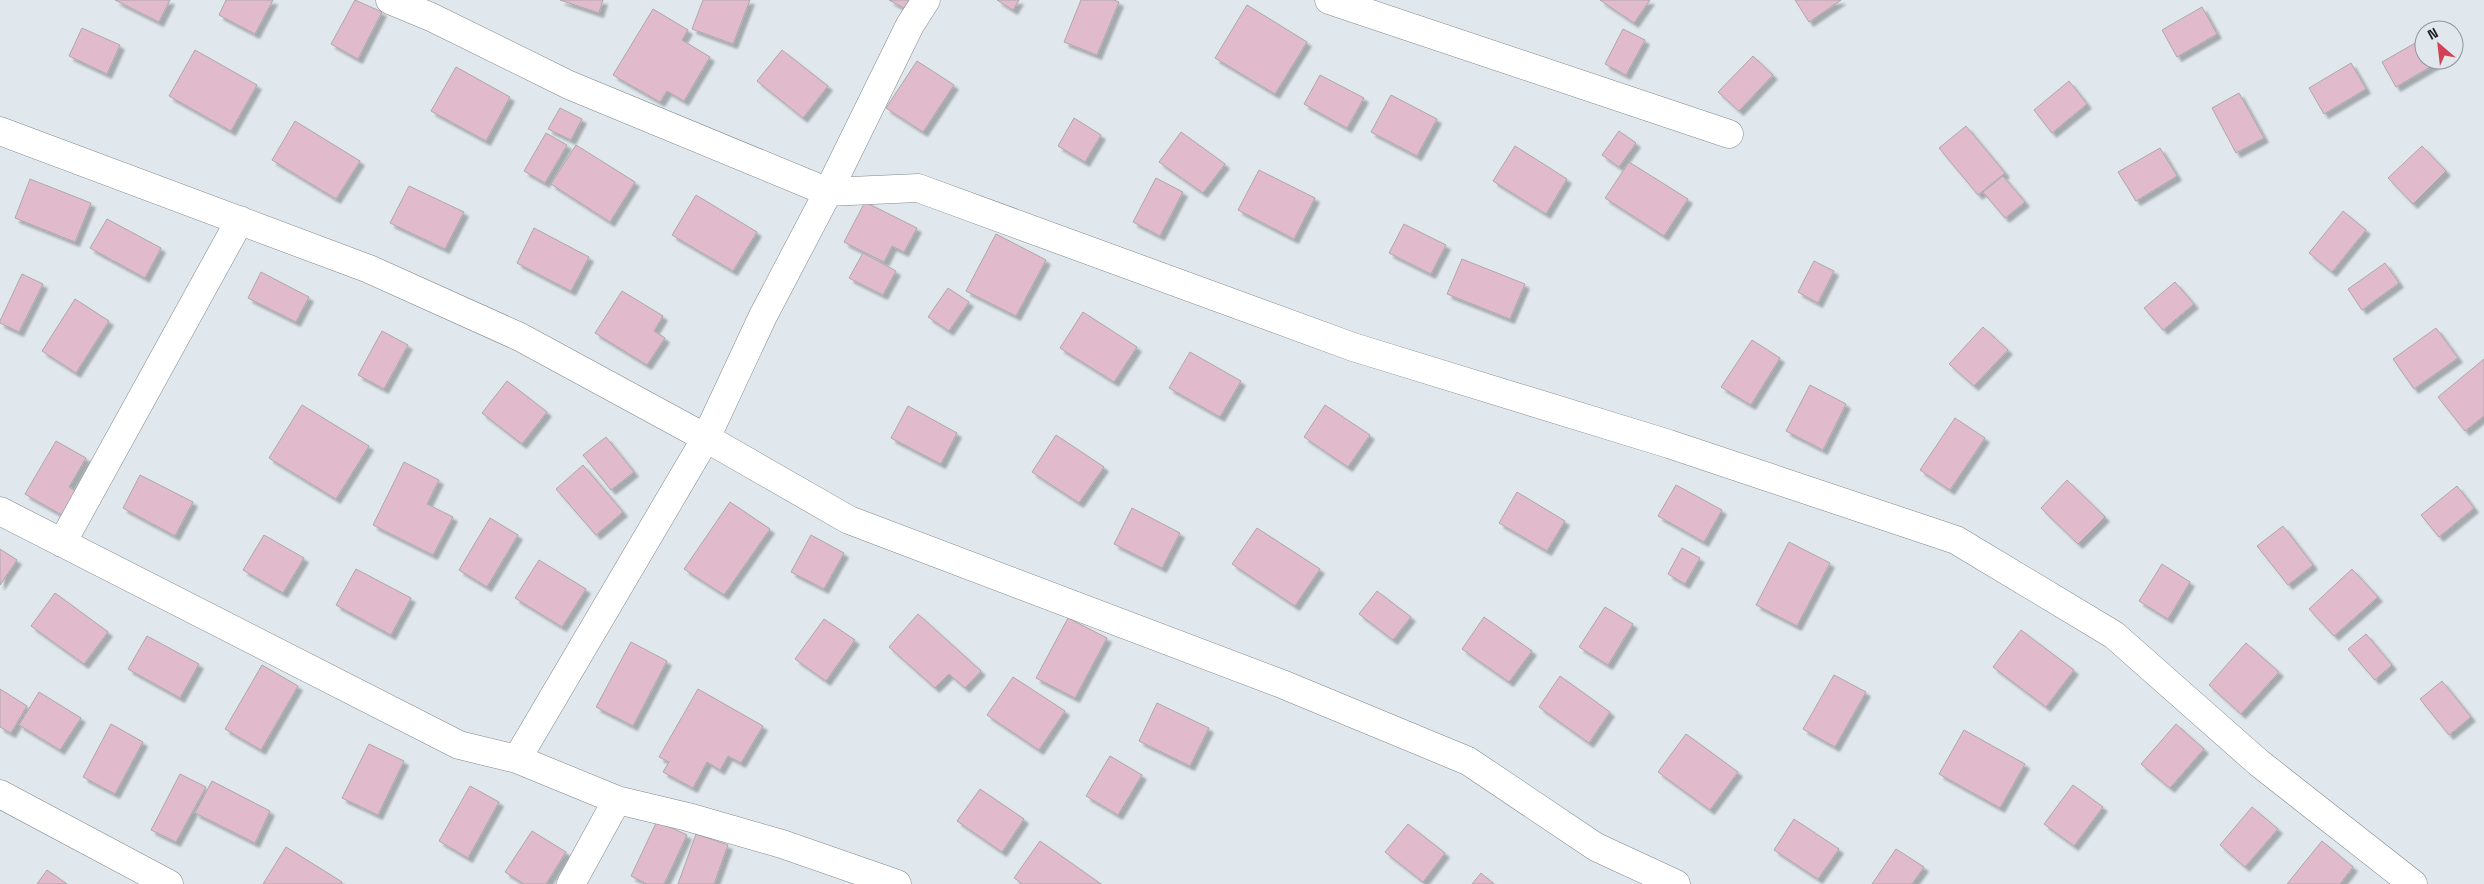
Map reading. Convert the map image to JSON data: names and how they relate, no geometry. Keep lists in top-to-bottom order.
{
  "north": "top left"
}
